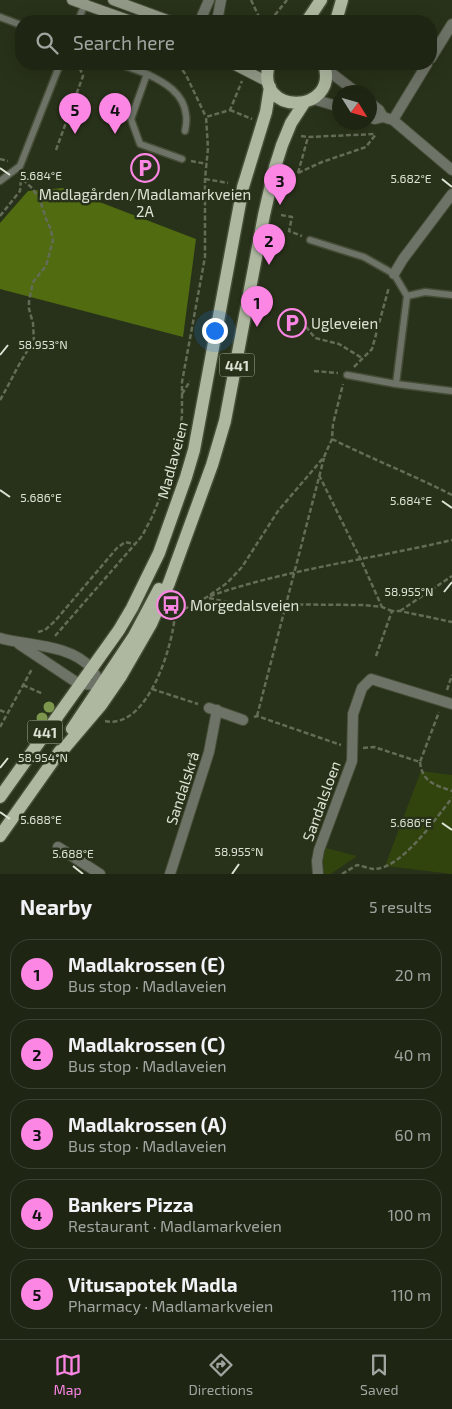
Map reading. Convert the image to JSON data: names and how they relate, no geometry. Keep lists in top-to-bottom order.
{
  "streets": {
    "main road": ["441", "Madlaveien"],
    "street": ["Sandalskrå", "Sandalsloen"]
  },
  "crossings": [
    ["441", "Madlaveien"]
  ],
  "places": {
    "parking": ["Madlagården/Madlamarkveien 2A", "Ugleveien"],
    "bus stop": ["Morgedalsveien"]
  },
  "north": "bottom right",
  "page": {
    "search": "Search here",
    "pins": [
      "4",
      "5",
      "3",
      "2",
      "1"
    ],
    "heading": ["Nearby", "5 results"],
    "list": [
      {
        "mark": "1",
        "name": "Madlakrossen (E)",
        "note": "Bus stop · Madlaveien",
        "value": "20 m"
      },
      {
        "mark": "2",
        "name": "Madlakrossen (C)",
        "note": "Bus stop · Madlaveien",
        "value": "40 m"
      },
      {
        "mark": "3",
        "name": "Madlakrossen (A)",
        "note": "Bus stop · Madlaveien",
        "value": "60 m"
      },
      {
        "mark": "4",
        "name": "Bankers Pizza",
        "note": "Restaurant · Madlamarkveien",
        "value": "100 m"
      },
      {
        "mark": "5",
        "name": "Vitusapotek Madla",
        "note": "Pharmacy · Madlamarkveien",
        "value": "110 m"
      }
    ],
    "nav": ["Map", "Directions", "Saved"]
  },
  "coordinates": [
    "5.684°E",
    "5.682°E",
    "58.953°N",
    "5.686°E",
    "58.955°N",
    "58.954°N",
    "5.688°E"
  ]
}
